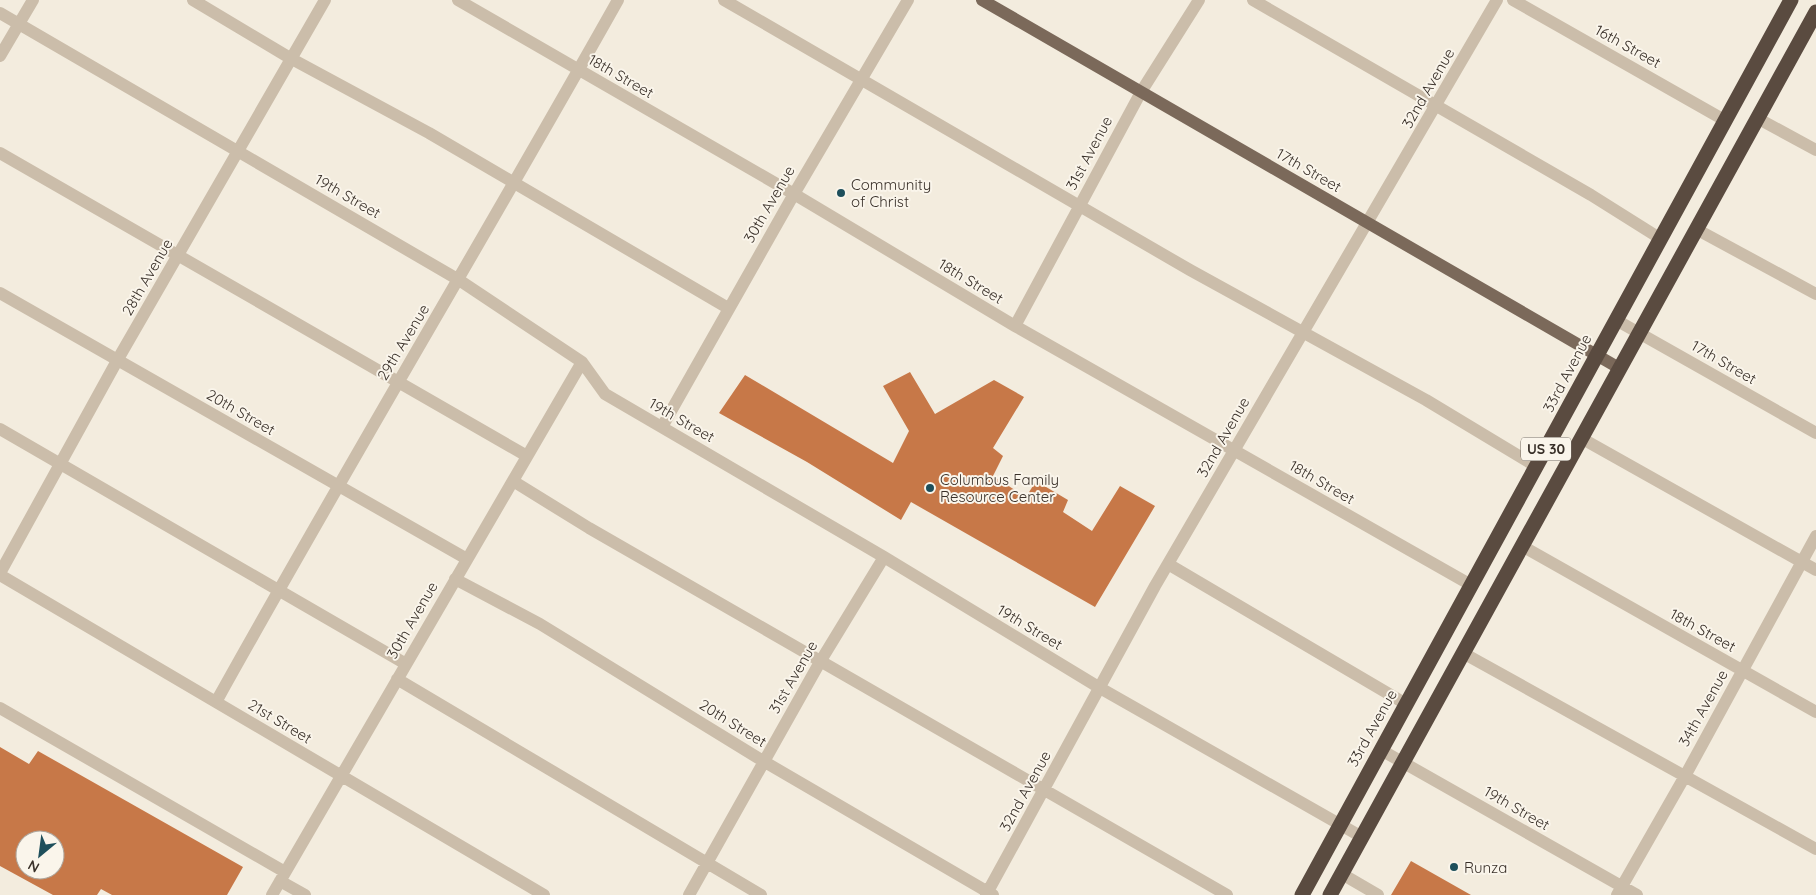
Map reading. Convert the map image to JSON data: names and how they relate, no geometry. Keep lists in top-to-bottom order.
{
  "streets": {
    "highway": ["33rd Avenue", "US 30"],
    "main road": ["17th Street"],
    "street": [
      "16th Street",
      "18th Street",
      "32nd Avenue",
      "31st Avenue",
      "19th Street",
      "30th Avenue",
      "28th Avenue",
      "29th Avenue",
      "20th Street",
      "34th Avenue",
      "21st Street"
    ]
  },
  "crossings": [
    ["16th Street", "33rd Avenue"],
    ["18th Street", "32nd Avenue"],
    ["18th Street", "31st Avenue"],
    ["18th Street", "30th Avenue"],
    ["18th Street", "29th Avenue"],
    ["18th Street", "33rd Avenue"],
    ["18th Street", "US 30"],
    ["18th Street", "34th Avenue"],
    ["32nd Avenue", "17th Street"],
    ["32nd Avenue", "19th Street"],
    ["32nd Avenue", "20th Street"],
    ["31st Avenue", "17th Street"],
    ["31st Avenue", "19th Street"],
    ["31st Avenue", "20th Street"],
    ["17th Street", "33rd Avenue"],
    ["17th Street", "US 30"],
    ["19th Street", "30th Avenue"],
    ["19th Street", "28th Avenue"],
    ["19th Street", "29th Avenue"],
    ["19th Street", "33rd Avenue"],
    ["19th Street", "US 30"],
    ["19th Street", "34th Avenue"],
    ["30th Avenue", "20th Street"],
    ["30th Avenue", "21st Street"],
    ["28th Avenue", "20th Street"],
    ["28th Avenue", "21st Street"],
    ["29th Avenue", "20th Street"],
    ["29th Avenue", "21st Street"]
  ],
  "places": ["Community of Christ", "Columbus Family Resource Center", "Runza"],
  "north": "bottom left"
}
